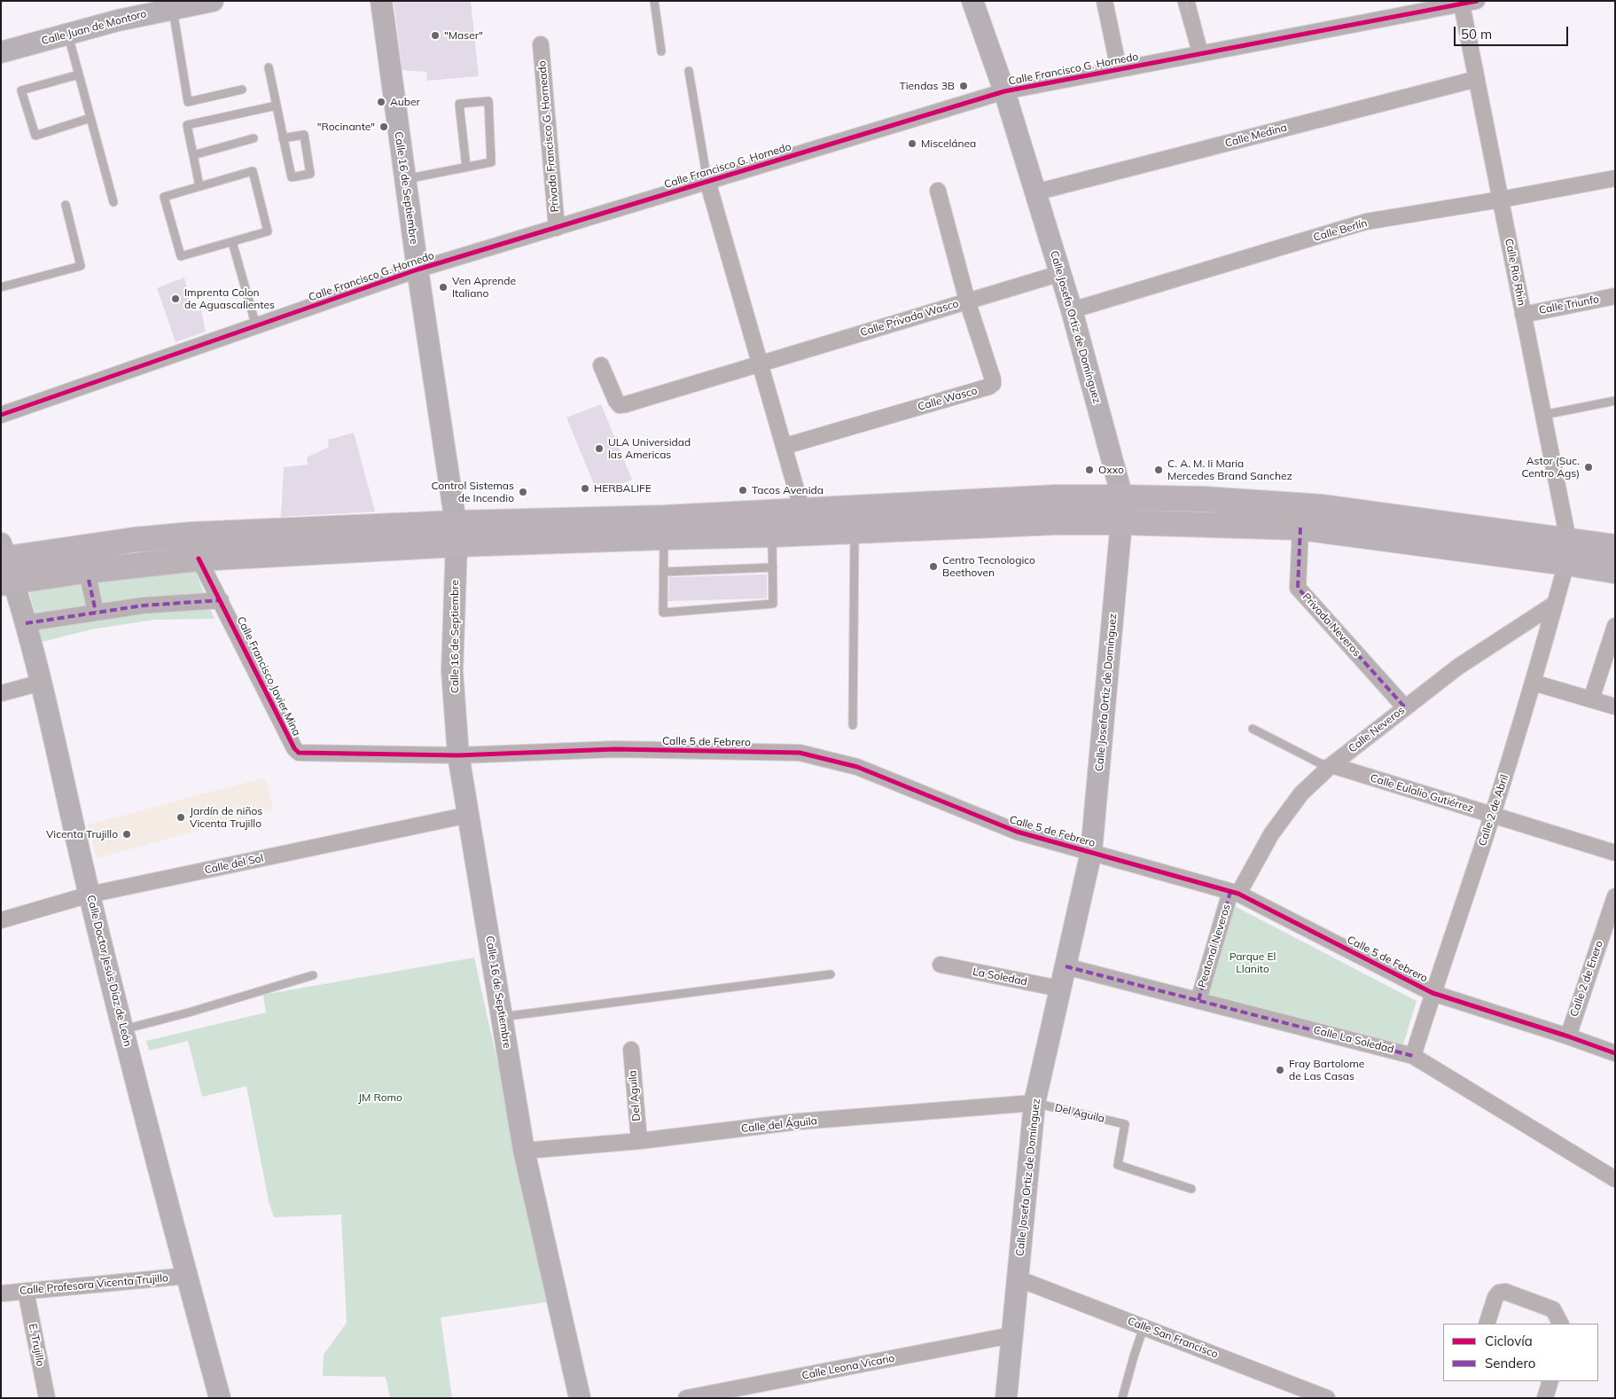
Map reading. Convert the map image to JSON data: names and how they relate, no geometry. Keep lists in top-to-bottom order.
{
  "streets": {
    "main road": [
      "Calle Juan de Montoro",
      "Calle 16 de Septiembre",
      "Calle Josefa Ortiz de Domínguez",
      "Calle Doctor Jesús Díaz de León"
    ],
    "street": [
      "Calle Francisco G. Hornedo",
      "Calle Medina",
      "Privada Francisco G. Horneado",
      "Calle Berlín",
      "Calle Rio Rhin",
      "Calle Triunfo",
      "Calle Privada Wasco",
      "Calle Wasco",
      "Privada Neveros",
      "Calle Francisco Javier Mina",
      "Calle Neveros",
      "Calle 5 de Febrero",
      "Calle Eulalio Gutiérrez",
      "Calle 2 de Abril",
      "Calle del Sol",
      "Peatonal Neveros",
      "La Soledad",
      "Calle 2 de Enero",
      "Calle La Soledad",
      "Del Aguila",
      "Calle del Águila",
      "Calle Profesora Vicenta Trujillo",
      "Calle San Francisco",
      "E. Trujillo",
      "Calle Leona Vicario"
    ]
  },
  "crossings": [
    ["Calle Francisco G. Hornedo", "Privada Francisco G. Horneado"],
    ["Calle Francisco G. Hornedo", "Calle 16 de Septiembre"],
    ["Calle Francisco G. Hornedo", "Calle Rio Rhin"],
    ["Calle Francisco G. Hornedo", "Calle Josefa Ortiz de Domínguez"],
    ["Calle Medina", "Calle Rio Rhin"],
    ["Calle Medina", "Calle Josefa Ortiz de Domínguez"],
    ["Calle 16 de Septiembre", "Calle Francisco Javier Mina"],
    ["Calle 16 de Septiembre", "Calle 5 de Febrero"],
    ["Calle 16 de Septiembre", "Calle del Sol"],
    ["Calle 16 de Septiembre", "Calle del Águila"],
    ["Calle Berlín", "Calle Rio Rhin"],
    ["Calle Berlín", "Calle Josefa Ortiz de Domínguez"],
    ["Calle Rio Rhin", "Calle Triunfo"],
    ["Calle Rio Rhin", "Calle 2 de Abril"],
    ["Calle Privada Wasco", "Calle Josefa Ortiz de Domínguez"],
    ["Calle Privada Wasco", "Calle Wasco"],
    ["Calle Josefa Ortiz de Domínguez", "Calle 5 de Febrero"],
    ["Calle Josefa Ortiz de Domínguez", "La Soledad"],
    ["Calle Josefa Ortiz de Domínguez", "Calle La Soledad"],
    ["Calle Josefa Ortiz de Domínguez", "Del Aguila"],
    ["Calle Josefa Ortiz de Domínguez", "Calle del Águila"],
    ["Calle Josefa Ortiz de Domínguez", "Calle San Francisco"],
    ["Calle Josefa Ortiz de Domínguez", "Calle Leona Vicario"],
    ["Privada Neveros", "Calle Neveros"],
    ["Calle Francisco Javier Mina", "Calle 5 de Febrero"],
    ["Calle Neveros", "Calle 5 de Febrero"],
    ["Calle Neveros", "Calle Eulalio Gutiérrez"],
    ["Calle Neveros", "Calle 2 de Abril"],
    ["Calle Neveros", "Peatonal Neveros"],
    ["Calle 5 de Febrero", "Calle 2 de Abril"],
    ["Calle 5 de Febrero", "Peatonal Neveros"],
    ["Calle 5 de Febrero", "Calle 2 de Enero"],
    ["Calle Eulalio Gutiérrez", "Calle 2 de Abril"],
    ["Calle 2 de Abril", "Calle La Soledad"],
    ["Calle del Sol", "Calle Doctor Jesús Díaz de León"],
    ["Peatonal Neveros", "Calle La Soledad"],
    ["Calle Doctor Jesús Díaz de León", "Calle Profesora Vicenta Trujillo"],
    ["Del Aguila", "Calle del Águila"],
    ["Calle Profesora Vicenta Trujillo", "E. Trujillo"]
  ],
  "parks": ["Parque El Llanito", "JM Romo"],
  "places": [
    "\"Maser\"",
    "Tiendas 3B",
    "Auber",
    "\"Rocinante\"",
    "Miscelánea",
    "Ven Aprende Italiano",
    "Imprenta Colon de Aguascalientes",
    "ULA Universidad las Americas",
    "Astor (Suc. Centro Ags)",
    "Oxxo",
    "C. A. M. Ii Maria Mercedes Brand Sanchez",
    "HERBALIFE",
    "Tacos Avenida",
    "Control Sistemas de Incendio",
    "Centro Tecnologico Beethoven",
    "Jardín de niños Vicenta Trujillo",
    "Vicenta Trujillo",
    "Fray Bartolome de Las Casas"
  ],
  "legend": ["Ciclovía", "Sendero"],
  "scale_bar": "50 m"
}
